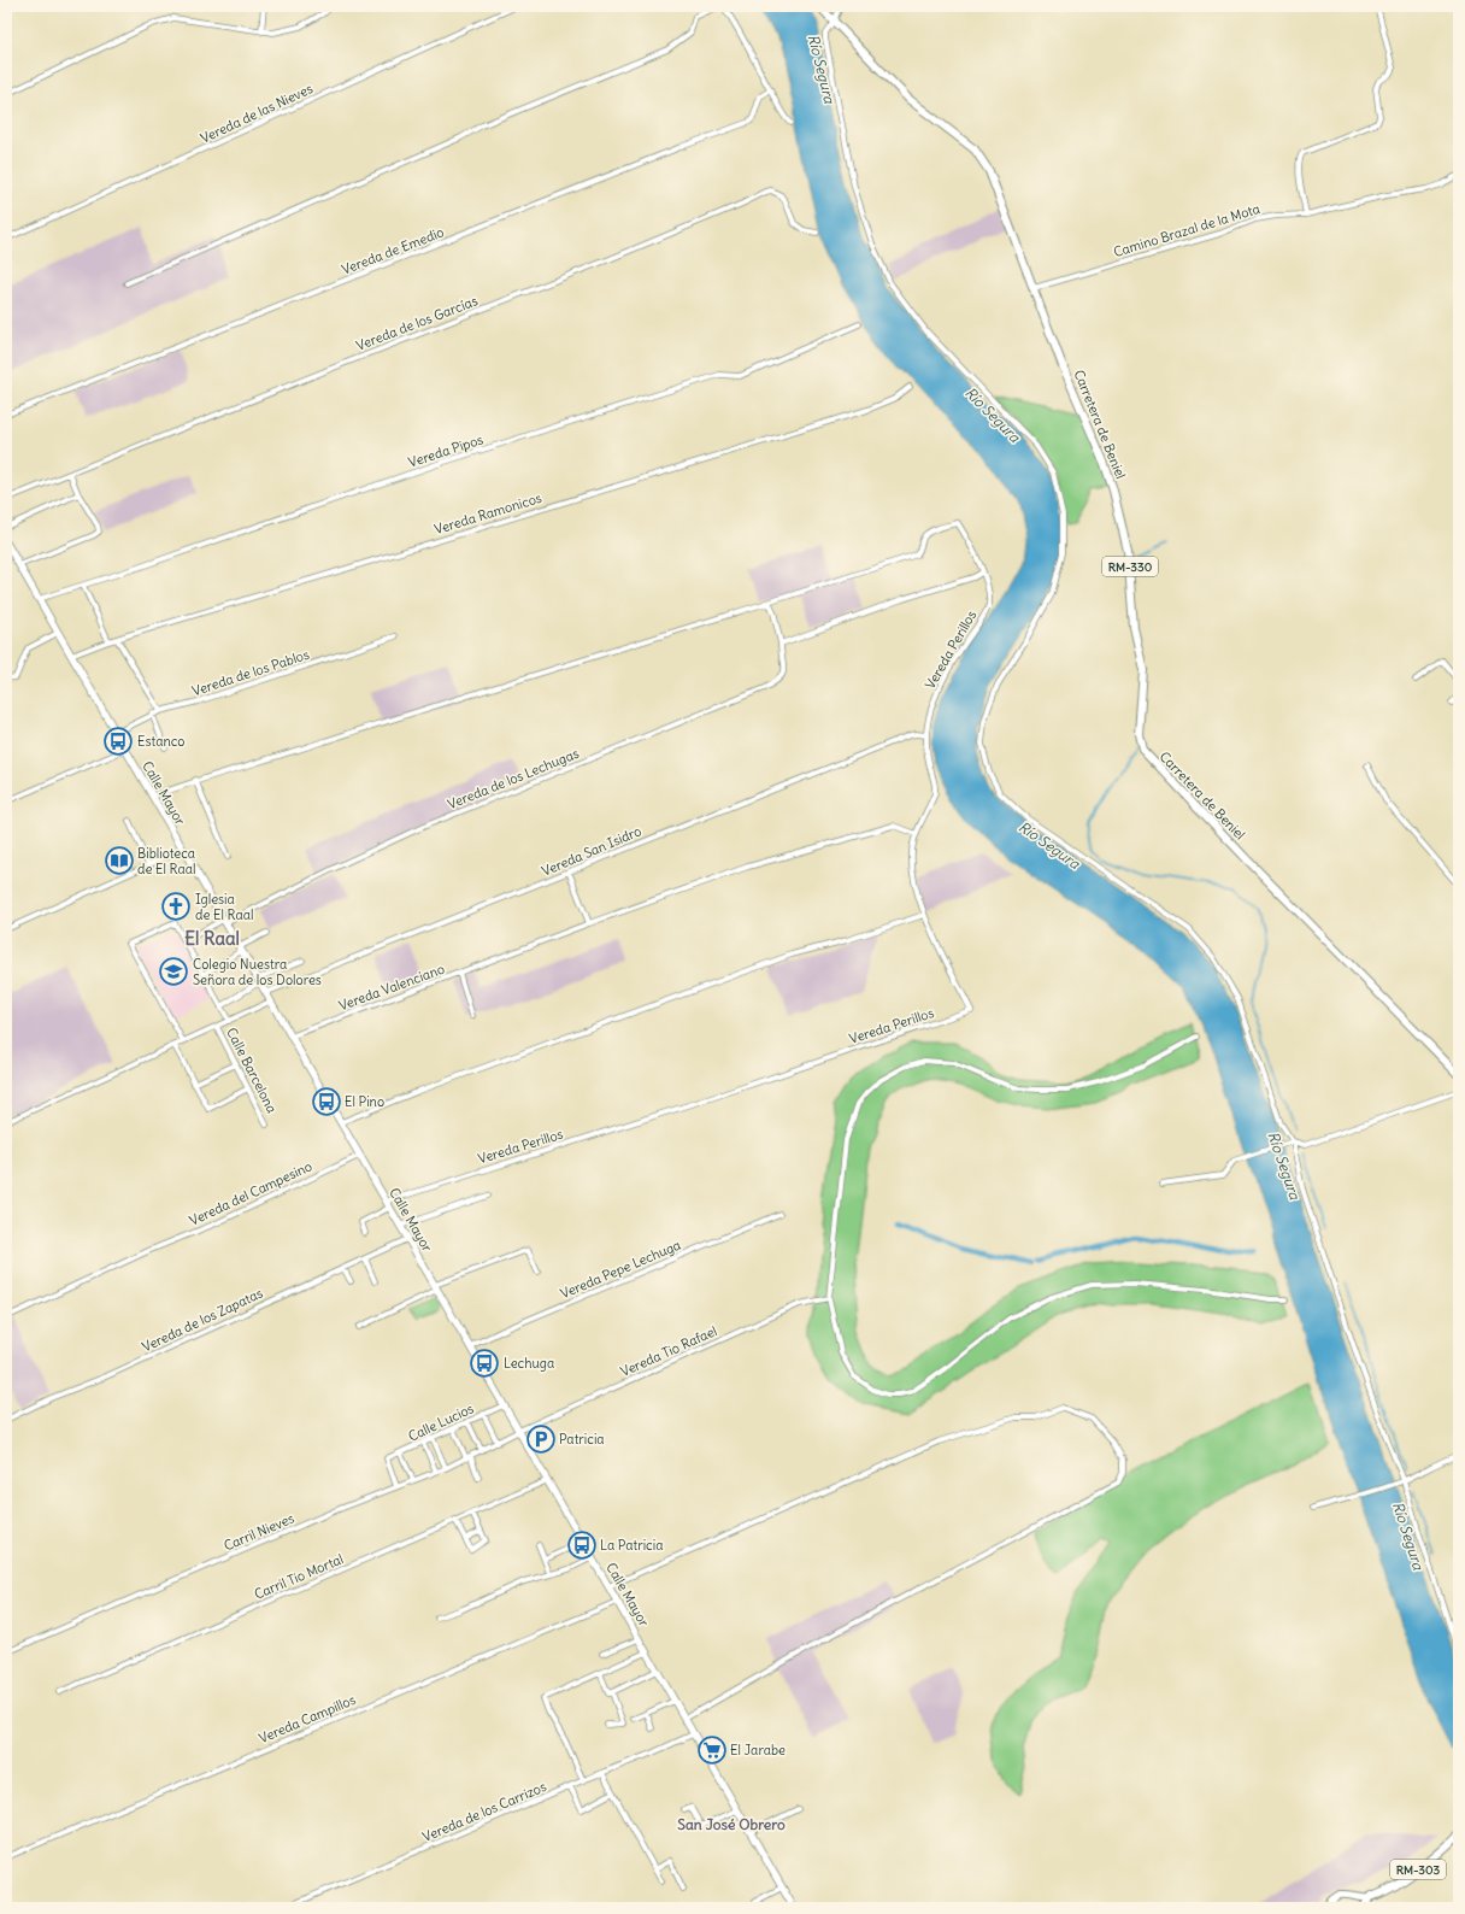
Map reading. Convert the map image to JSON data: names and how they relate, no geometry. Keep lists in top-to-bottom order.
{
  "streets": {
    "main road": [
      "Carretera de Beniel",
      "RM-330",
      "Calle Mayor",
      "RM-303"
    ],
    "street": [
      "Vereda de las Nieves",
      "Camino Brazal de la Mota",
      "Vereda de Emedio",
      "Vereda de los Garcías",
      "Vereda Pipos",
      "Vereda Ramonicos",
      "Vereda Perillos",
      "Vereda de los Pablos",
      "Vereda de los Lechugas",
      "Vereda San Isidro",
      "Vereda Valenciano",
      "Calle Barcelona",
      "Vereda del Campesino",
      "Vereda Pepe Lechuga",
      "Vereda de los Zapatas",
      "Vereda Tio Rafael",
      "Calle Lucios",
      "Carril Nieves",
      "Carril Tio Mortal",
      "Vereda Campillos",
      "Vereda de los Carrizos"
    ]
  },
  "crossings": [
    ["Camino Brazal de la Mota", "Carretera de Beniel"],
    ["Carretera de Beniel", "RM-330"],
    ["Vereda Pipos", "Calle Mayor"],
    ["Vereda Ramonicos", "Calle Mayor"],
    ["Vereda Perillos", "Calle Mayor"],
    ["Vereda Perillos", "Vereda San Isidro"],
    ["Vereda de los Pablos", "Calle Mayor"],
    ["Vereda de los Lechugas", "Calle Mayor"],
    ["Calle Mayor", "Vereda San Isidro"],
    ["Calle Mayor", "Vereda Valenciano"],
    ["Calle Mayor", "Vereda del Campesino"],
    ["Calle Mayor", "Vereda Pepe Lechuga"],
    ["Calle Mayor", "Vereda de los Zapatas"],
    ["Calle Mayor", "Vereda Tio Rafael"],
    ["Calle Mayor", "Calle Lucios"],
    ["Calle Mayor", "Carril Nieves"],
    ["Calle Mayor", "Carril Tio Mortal"],
    ["Calle Mayor", "Vereda Campillos"],
    ["Calle Mayor", "Vereda de los Carrizos"],
    ["Vereda Tio Rafael", "Carril Nieves"],
    ["Calle Lucios", "Carril Nieves"]
  ],
  "districts": ["El Raal", "San José Obrero"],
  "water": ["Río Segura"],
  "places": {
    "bus stop": [
      "Estanco",
      "El Pino",
      "Lechuga",
      "La Patricia"
    ],
    "library": ["Biblioteca de El Raal"],
    "church": ["Iglesia de El Raal"],
    "school or university": ["Colegio Nuestra Señora de los Dolores"],
    "parking": ["Patricia"],
    "supermarket": ["El Jarabe"]
  }
}
